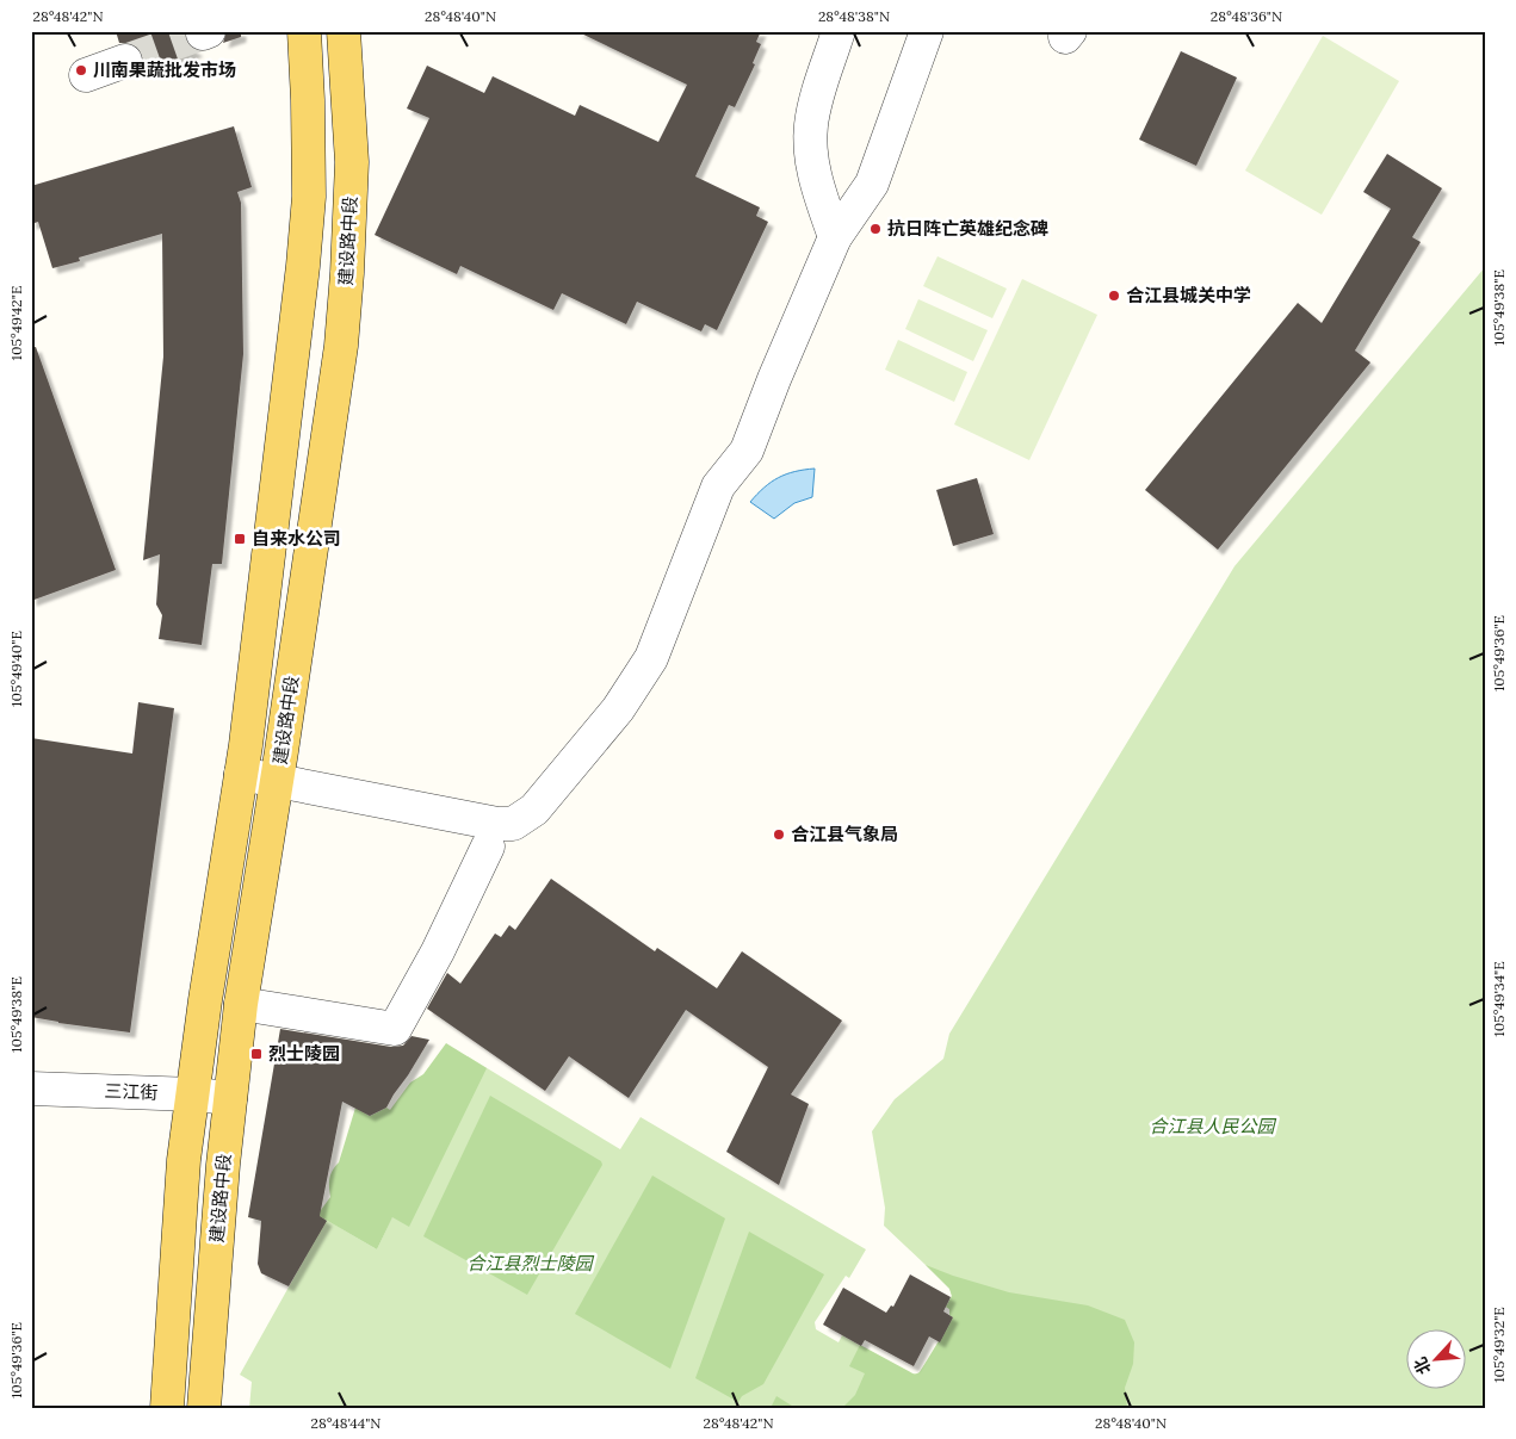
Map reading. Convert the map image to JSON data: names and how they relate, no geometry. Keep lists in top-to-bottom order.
{
  "streets": {
    "main road": ["建设路中段"],
    "street": ["三江街"]
  },
  "crossings": [
    ["建设路中段", "三江街"]
  ],
  "parks": ["合江县人民公园", "合江县烈士陵园"],
  "places": {
    "other": [
      "川南果蔬批发市场",
      "抗日阵亡英雄纪念碑",
      "合江县城关中学",
      "合江县气象局"
    ],
    "transit": ["自来水公司", "烈士陵园"]
  },
  "north": "bottom left",
  "coordinates": [
    "28°48'42\"N",
    "28°48'40\"N",
    "28°48'38\"N",
    "28°48'36\"N",
    "105°49'38\"E",
    "105°49'42\"E",
    "105°49'36\"E",
    "105°49'40\"E",
    "105°49'34\"E",
    "105°49'32\"E",
    "28°48'44\"N"
  ]
}
